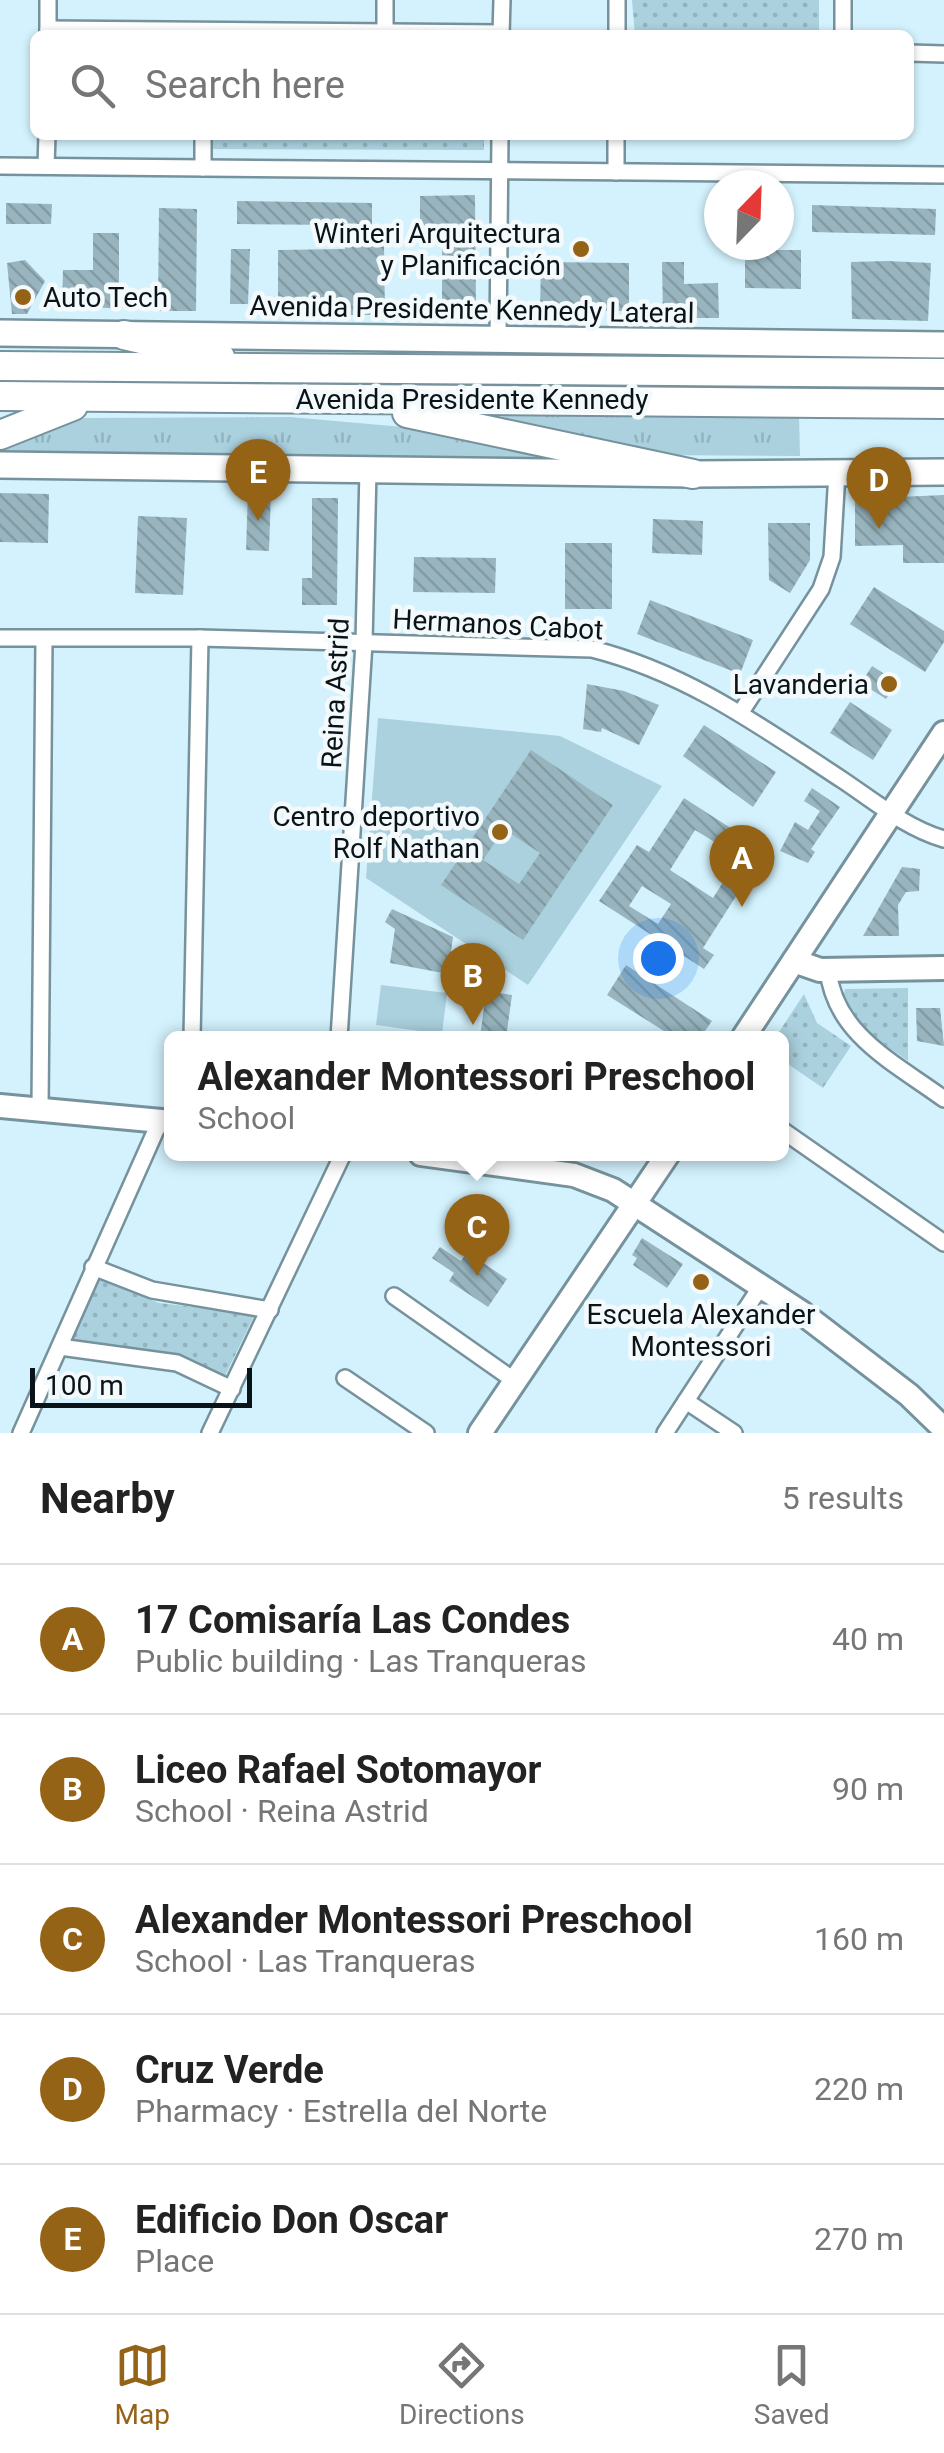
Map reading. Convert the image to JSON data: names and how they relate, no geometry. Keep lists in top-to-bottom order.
{
  "streets": {
    "highway": ["Avenida Presidente Kennedy"],
    "main road": ["Avenida Presidente Kennedy Lateral"],
    "street": ["Hermanos Cabot", "Reina Astrid"]
  },
  "crossings": [
    ["Hermanos Cabot", "Reina Astrid"]
  ],
  "places": [
    "Winteri Arquitectura y Planificación",
    "Auto Tech",
    "Lavanderia",
    "Centro deportivo Rolf Nathan",
    "Escuela Alexander Montessori"
  ],
  "scale_bar": "100 m",
  "north": "top right",
  "page": {
    "search": "Search here",
    "pins": [
      "E",
      "D",
      "A",
      "B",
      "C"
    ],
    "popup": ["Alexander Montessori Preschool", "School"],
    "scale": "100 m",
    "heading": ["Nearby", "5 results"],
    "list": [
      {
        "mark": "A",
        "name": "17 Comisaría Las Condes",
        "note": "Public building · Las Tranqueras",
        "value": "40 m"
      },
      {
        "mark": "B",
        "name": "Liceo Rafael Sotomayor",
        "note": "School · Reina Astrid",
        "value": "90 m"
      },
      {
        "mark": "C",
        "name": "Alexander Montessori Preschool",
        "note": "School · Las Tranqueras",
        "value": "160 m"
      },
      {
        "mark": "D",
        "name": "Cruz Verde",
        "note": "Pharmacy · Estrella del Norte",
        "value": "220 m"
      },
      {
        "mark": "E",
        "name": "Edificio Don Oscar",
        "note": "Place",
        "value": "270 m"
      }
    ],
    "nav": ["Map", "Directions", "Saved"]
  }
}
